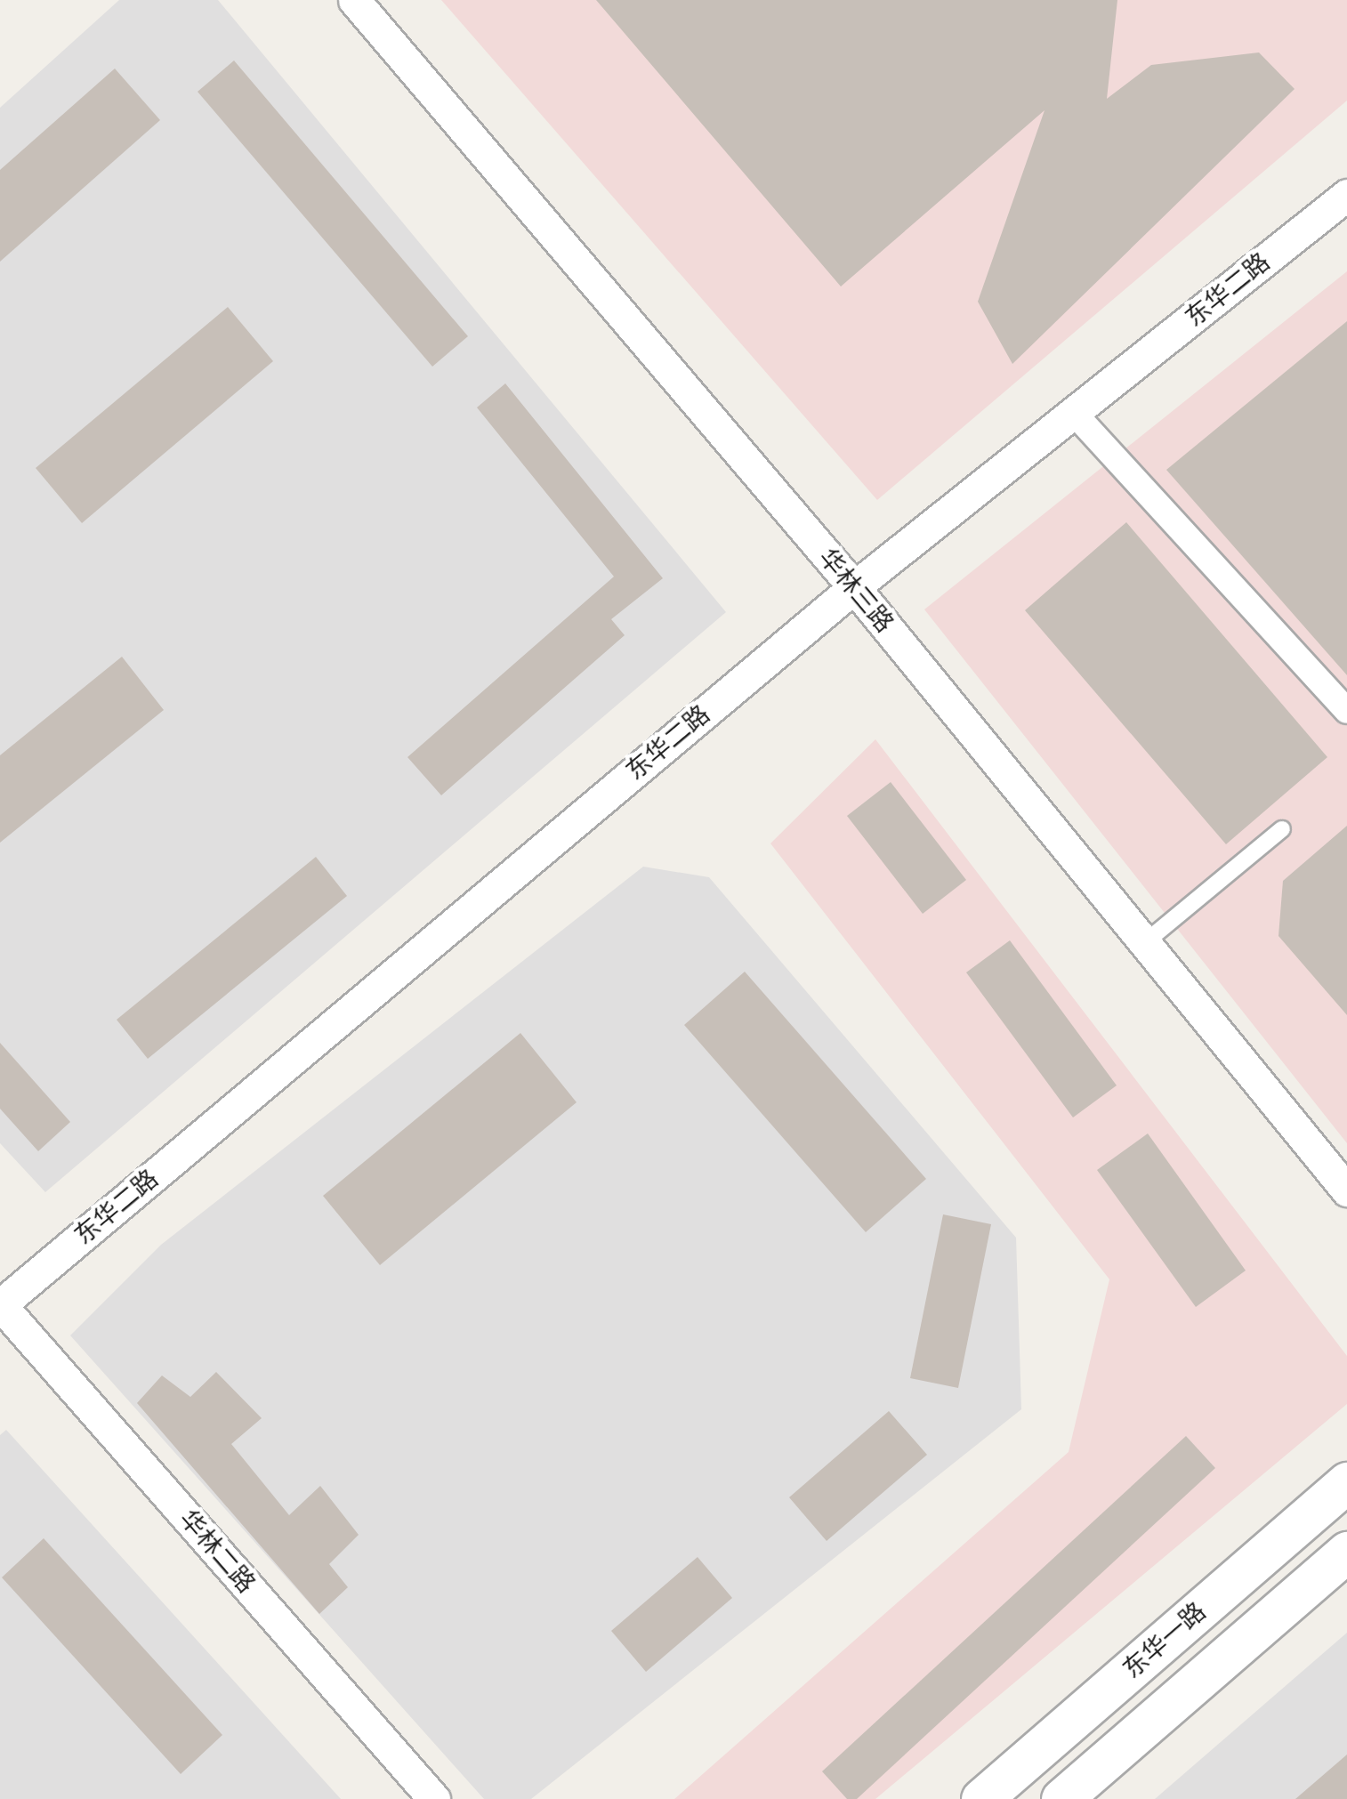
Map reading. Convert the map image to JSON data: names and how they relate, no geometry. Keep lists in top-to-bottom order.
{
  "streets": {
    "street": [
      "东华二路",
      "华林三路",
      "华林二路",
      "东华一路"
    ]
  },
  "crossings": [
    ["东华二路", "华林三路"],
    ["东华二路", "华林二路"]
  ]
}
